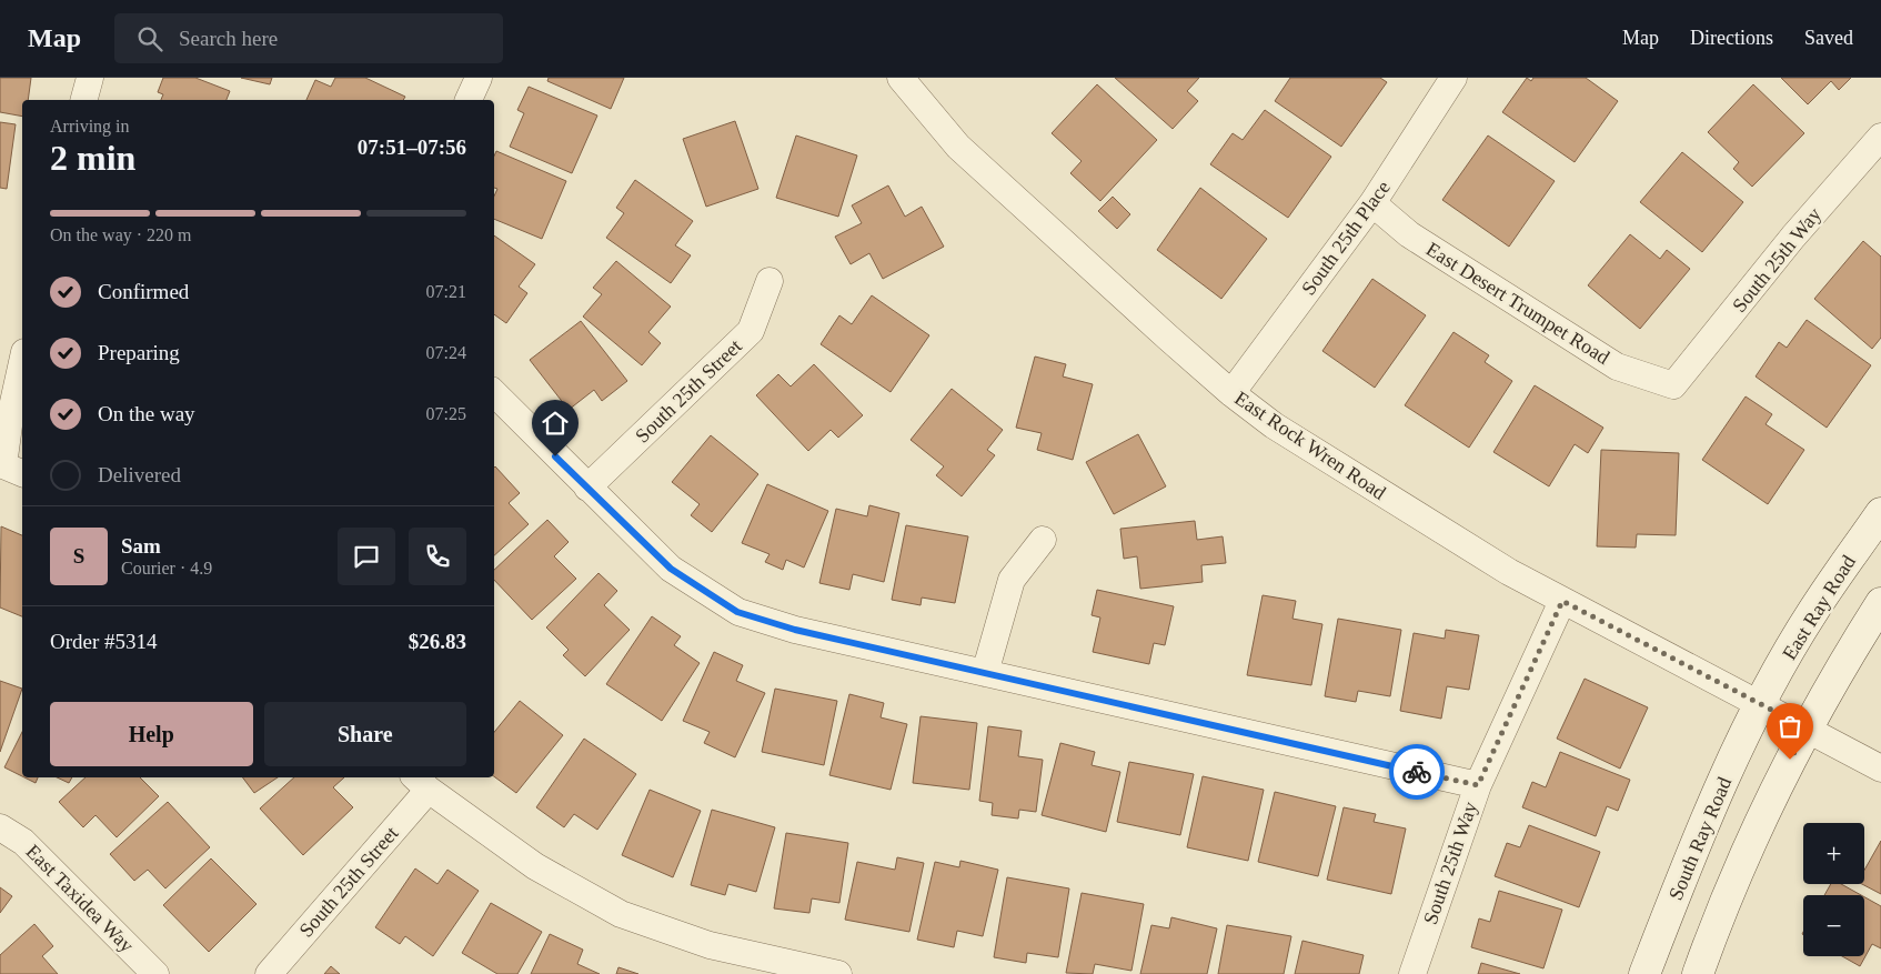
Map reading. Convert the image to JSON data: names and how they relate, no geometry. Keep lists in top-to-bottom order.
{
  "streets": {
    "main road": ["East Ray Road", "South Ray Road"],
    "street": [
      "South 25th Place",
      "South 25th Way",
      "East Desert Trumpet Road",
      "South 25th Street",
      "East Rock Wren Road",
      "East Taxidea Way"
    ]
  },
  "crossings": [
    ["South 25th Place", "East Desert Trumpet Road"],
    ["South 25th Place", "East Rock Wren Road"],
    ["South 25th Way", "East Desert Trumpet Road"],
    ["South 25th Way", "East Rock Wren Road"],
    ["East Rock Wren Road", "East Ray Road"],
    ["East Rock Wren Road", "South Ray Road"],
    ["East Ray Road", "South Ray Road"]
  ],
  "page": {
    "header": "Map",
    "search": "Search here",
    "nav": ["Map", "Directions", "Saved"],
    "heading": ["2 min", "Arriving in", "07:51–07:56"],
    "panel": [
      "Sam",
      "Courier · 4.9",
      "Order #5314",
      "$26.83"
    ],
    "bar": "On the way · 220 m",
    "list": [
      ["Confirmed", "07:21"],
      ["Preparing", "07:24"],
      ["On the way", "07:25"],
      "Delivered"
    ],
    "round": "S",
    "buttons": ["Help", "Share"],
    "map_buttons": ["+", "−"]
  }
}
